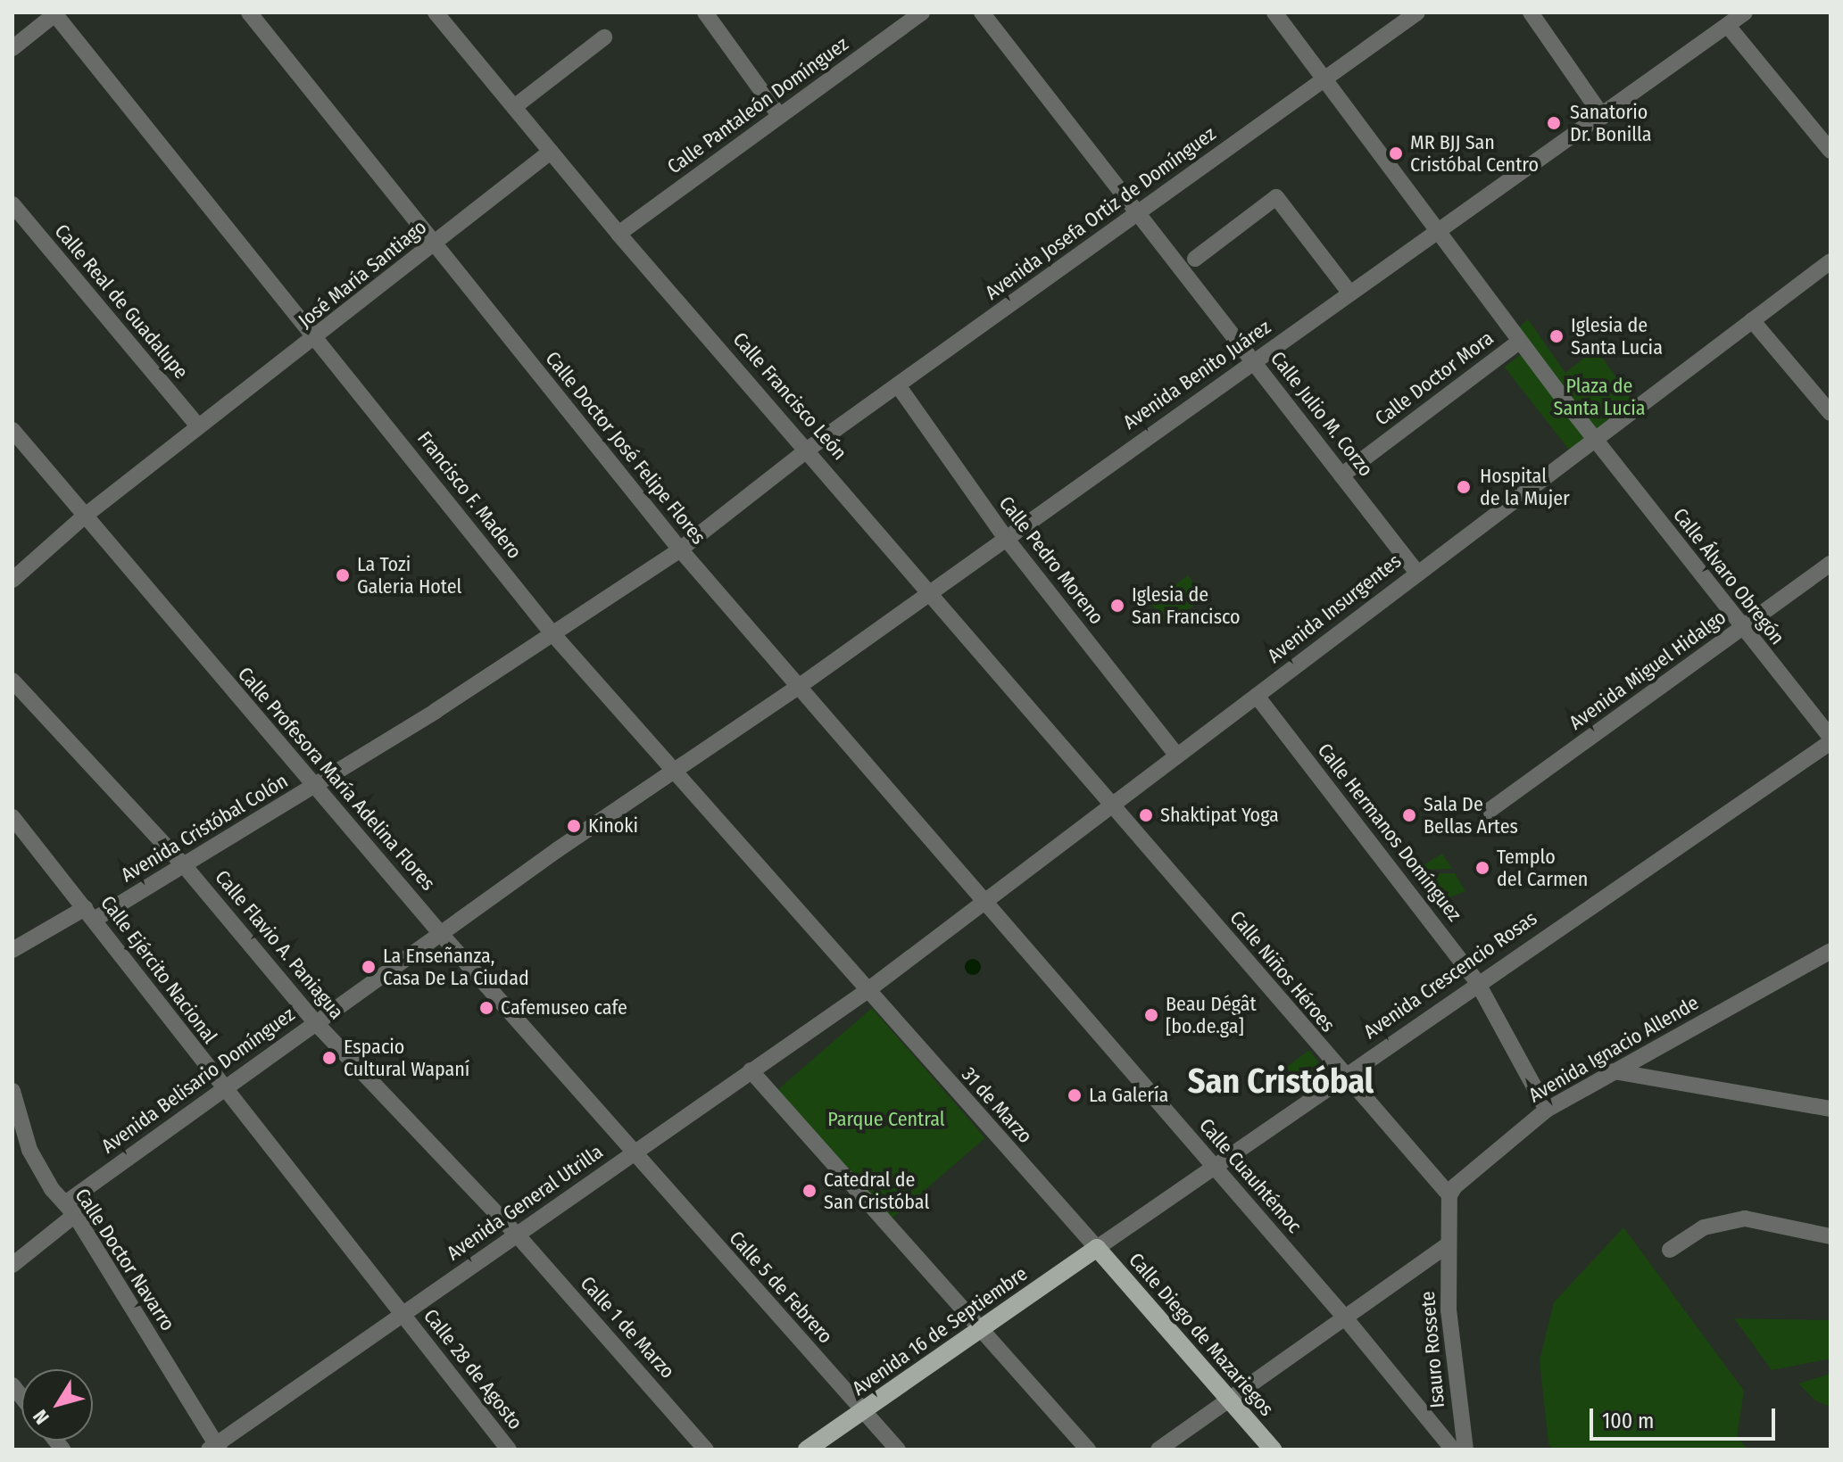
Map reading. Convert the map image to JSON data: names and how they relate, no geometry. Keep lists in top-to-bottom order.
{
  "streets": {
    "main road": ["Avenida 16 de Septiembre", "Calle Diego de Mazariegos"],
    "street": [
      "Calle Pantaleón Domínguez",
      "Avenida Josefa Ortiz de Domínguez",
      "José María Santiago",
      "Calle Real de Guadalupe",
      "Avenida Benito Juárez",
      "Calle Doctor Mora",
      "Calle Francisco León",
      "Calle Julio M. Corzo",
      "Calle Doctor José Felipe Flores",
      "Francisco F. Madero",
      "Calle Pedro Moreno",
      "Calle Álvaro Obregón",
      "Avenida Insurgentes",
      "Avenida Miguel Hidalgo",
      "Calle Profesora María Adelina Flores",
      "Avenida Cristóbal Colón",
      "Calle Hermanos Domínguez",
      "Calle Flavio A. Paniagua",
      "Calle Ejército Nacional",
      "Calle Niños Héroes",
      "Avenida Crescencio Rosas",
      "Avenida Ignacio Allende",
      "Avenida Belisario Domínguez",
      "31 de Marzo",
      "Calle Cuauhtémoc",
      "Avenida General Utrilla",
      "Calle Doctor Navarro",
      "Calle 5 de Febrero",
      "Calle 1 de Marzo",
      "Isauro Rossete",
      "Calle 28 de Agosto"
    ]
  },
  "crossings": [
    ["Calle Pantaleón Domínguez", "Calle Francisco León"],
    ["Avenida Josefa Ortiz de Domínguez", "Calle Francisco León"],
    ["Avenida Josefa Ortiz de Domínguez", "Calle Julio M. Corzo"],
    ["Avenida Josefa Ortiz de Domínguez", "Calle Doctor José Felipe Flores"],
    ["Avenida Josefa Ortiz de Domínguez", "Calle Pedro Moreno"],
    ["Avenida Josefa Ortiz de Domínguez", "Calle Álvaro Obregón"],
    ["Avenida Josefa Ortiz de Domínguez", "Avenida Cristóbal Colón"],
    ["José María Santiago", "Calle Real de Guadalupe"],
    ["José María Santiago", "Calle Francisco León"],
    ["José María Santiago", "Calle Doctor José Felipe Flores"],
    ["José María Santiago", "Francisco F. Madero"],
    ["José María Santiago", "Calle Profesora María Adelina Flores"],
    ["Avenida Benito Juárez", "Calle Francisco León"],
    ["Avenida Benito Juárez", "Calle Julio M. Corzo"],
    ["Avenida Benito Juárez", "Calle Doctor José Felipe Flores"],
    ["Avenida Benito Juárez", "Francisco F. Madero"],
    ["Avenida Benito Juárez", "Calle Pedro Moreno"],
    ["Avenida Benito Juárez", "Calle Álvaro Obregón"],
    ["Avenida Benito Juárez", "Avenida Belisario Domínguez"],
    ["Calle Doctor Mora", "Calle Julio M. Corzo"],
    ["Calle Doctor Mora", "Calle Álvaro Obregón"],
    ["Calle Francisco León", "Avenida Insurgentes"],
    ["Calle Francisco León", "Calle Niños Héroes"],
    ["Calle Julio M. Corzo", "Avenida Insurgentes"],
    ["Calle Doctor José Felipe Flores", "Avenida Insurgentes"],
    ["Calle Doctor José Felipe Flores", "Avenida Cristóbal Colón"],
    ["Calle Doctor José Felipe Flores", "Calle Cuauhtémoc"],
    ["Francisco F. Madero", "Avenida Insurgentes"],
    ["Francisco F. Madero", "Avenida Cristóbal Colón"],
    ["Francisco F. Madero", "Avenida Belisario Domínguez"],
    ["Francisco F. Madero", "31 de Marzo"],
    ["Francisco F. Madero", "Avenida General Utrilla"],
    ["Calle Pedro Moreno", "Avenida Insurgentes"],
    ["Calle Álvaro Obregón", "Avenida Insurgentes"],
    ["Calle Álvaro Obregón", "Avenida Miguel Hidalgo"],
    ["Calle Álvaro Obregón", "Avenida Crescencio Rosas"],
    ["Avenida Insurgentes", "Calle Hermanos Domínguez"],
    ["Avenida Insurgentes", "Calle Niños Héroes"],
    ["Avenida Insurgentes", "31 de Marzo"],
    ["Avenida Insurgentes", "Calle Cuauhtémoc"],
    ["Avenida Insurgentes", "Avenida General Utrilla"],
    ["Calle Profesora María Adelina Flores", "Avenida Cristóbal Colón"],
    ["Calle Profesora María Adelina Flores", "Avenida Belisario Domínguez"],
    ["Calle Profesora María Adelina Flores", "Avenida General Utrilla"],
    ["Calle Profesora María Adelina Flores", "Calle 5 de Febrero"],
    ["Avenida Cristóbal Colón", "Calle Flavio A. Paniagua"],
    ["Avenida Cristóbal Colón", "Calle Ejército Nacional"],
    ["Calle Hermanos Domínguez", "Avenida Crescencio Rosas"],
    ["Calle Hermanos Domínguez", "Avenida Ignacio Allende"],
    ["Calle Flavio A. Paniagua", "Avenida Belisario Domínguez"],
    ["Calle Flavio A. Paniagua", "Avenida General Utrilla"],
    ["Calle Flavio A. Paniagua", "Calle 1 de Marzo"],
    ["Calle Ejército Nacional", "Avenida Belisario Domínguez"],
    ["Calle Ejército Nacional", "Avenida General Utrilla"],
    ["Calle Ejército Nacional", "Calle 28 de Agosto"],
    ["Calle Niños Héroes", "Avenida Crescencio Rosas"],
    ["Calle Niños Héroes", "Avenida Ignacio Allende"],
    ["Avenida Crescencio Rosas", "31 de Marzo"],
    ["Avenida Crescencio Rosas", "Calle Cuauhtémoc"],
    ["Avenida Crescencio Rosas", "Avenida 16 de Septiembre"],
    ["Avenida Crescencio Rosas", "Calle Diego de Mazariegos"],
    ["Avenida Belisario Domínguez", "Calle Doctor Navarro"],
    ["31 de Marzo", "Avenida General Utrilla"],
    ["31 de Marzo", "Avenida 16 de Septiembre"],
    ["31 de Marzo", "Calle Diego de Mazariegos"],
    ["Avenida General Utrilla", "Calle Doctor Navarro"],
    ["Avenida General Utrilla", "Calle 5 de Febrero"],
    ["Avenida General Utrilla", "Calle 1 de Marzo"],
    ["Avenida General Utrilla", "Calle 28 de Agosto"],
    ["Calle 5 de Febrero", "Avenida 16 de Septiembre"],
    ["Avenida 16 de Septiembre", "Calle Diego de Mazariegos"]
  ],
  "districts": ["San Cristóbal"],
  "parks": ["Plaza de Santa Lucia", "Parque Central"],
  "places": [
    "Sanatorio Dr. Bonilla",
    "MR BJJ San Cristóbal Centro",
    "Iglesia de Santa Lucia",
    "Hospital de la Mujer",
    "La Tozi Galeria Hotel",
    "Iglesia de San Francisco",
    "Shaktipat Yoga",
    "Sala De Bellas Artes",
    "Kinoki",
    "Templo del Carmen",
    "La Enseñanza, Casa De La Ciudad",
    "Cafemuseo cafe",
    "Beau Dégât [bo.de.ga]",
    "Espacio Cultural Wapaní",
    "La Galería",
    "Catedral de San Cristóbal"
  ],
  "scale_bar": "100 m",
  "north": "bottom left"
}
